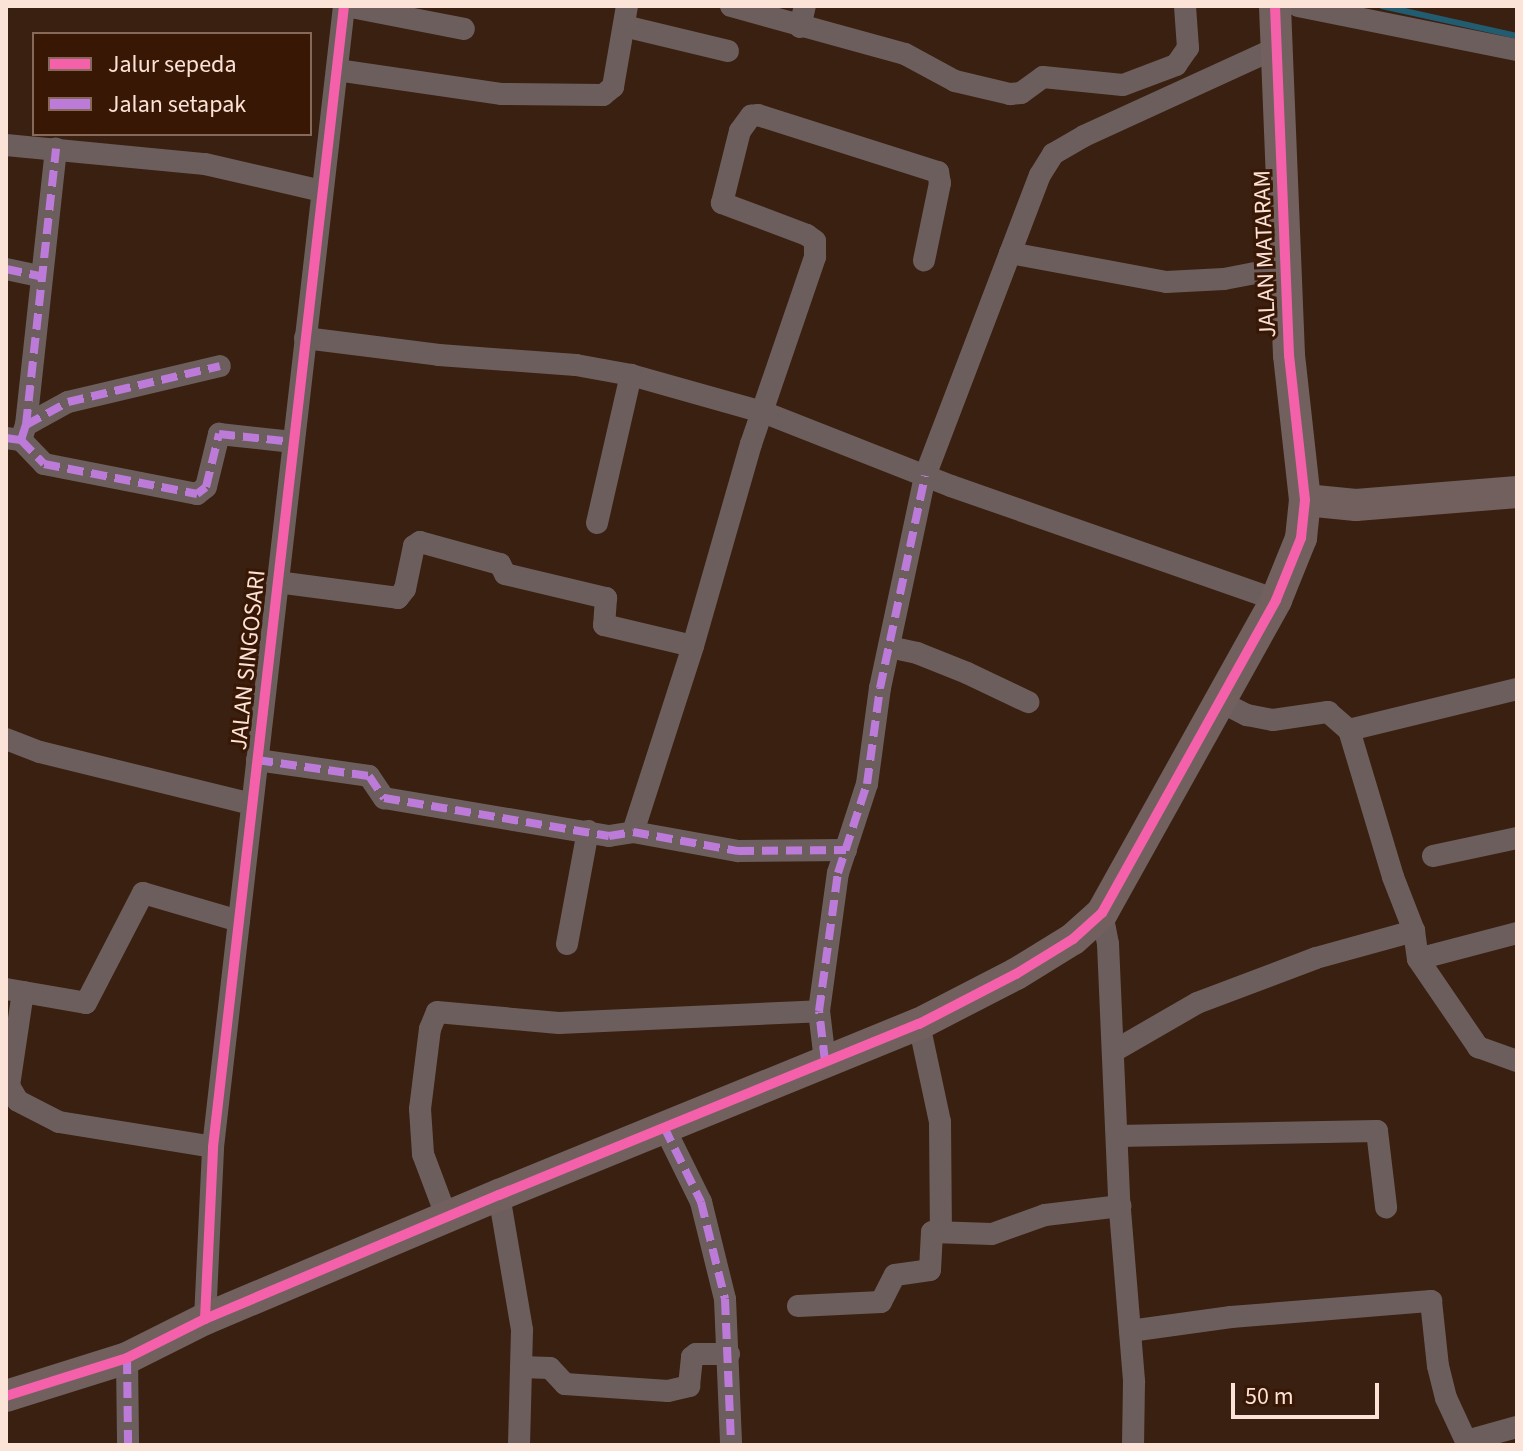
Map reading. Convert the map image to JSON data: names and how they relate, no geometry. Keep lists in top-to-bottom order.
{
  "streets": {
    "street": ["JALAN MATARAM", "JALAN SINGOSARI"]
  },
  "crossings": [
    ["JALAN MATARAM", "JALAN SINGOSARI"]
  ],
  "legend": ["Jalur sepeda", "Jalan setapak"],
  "scale_bar": "50 m"
}
